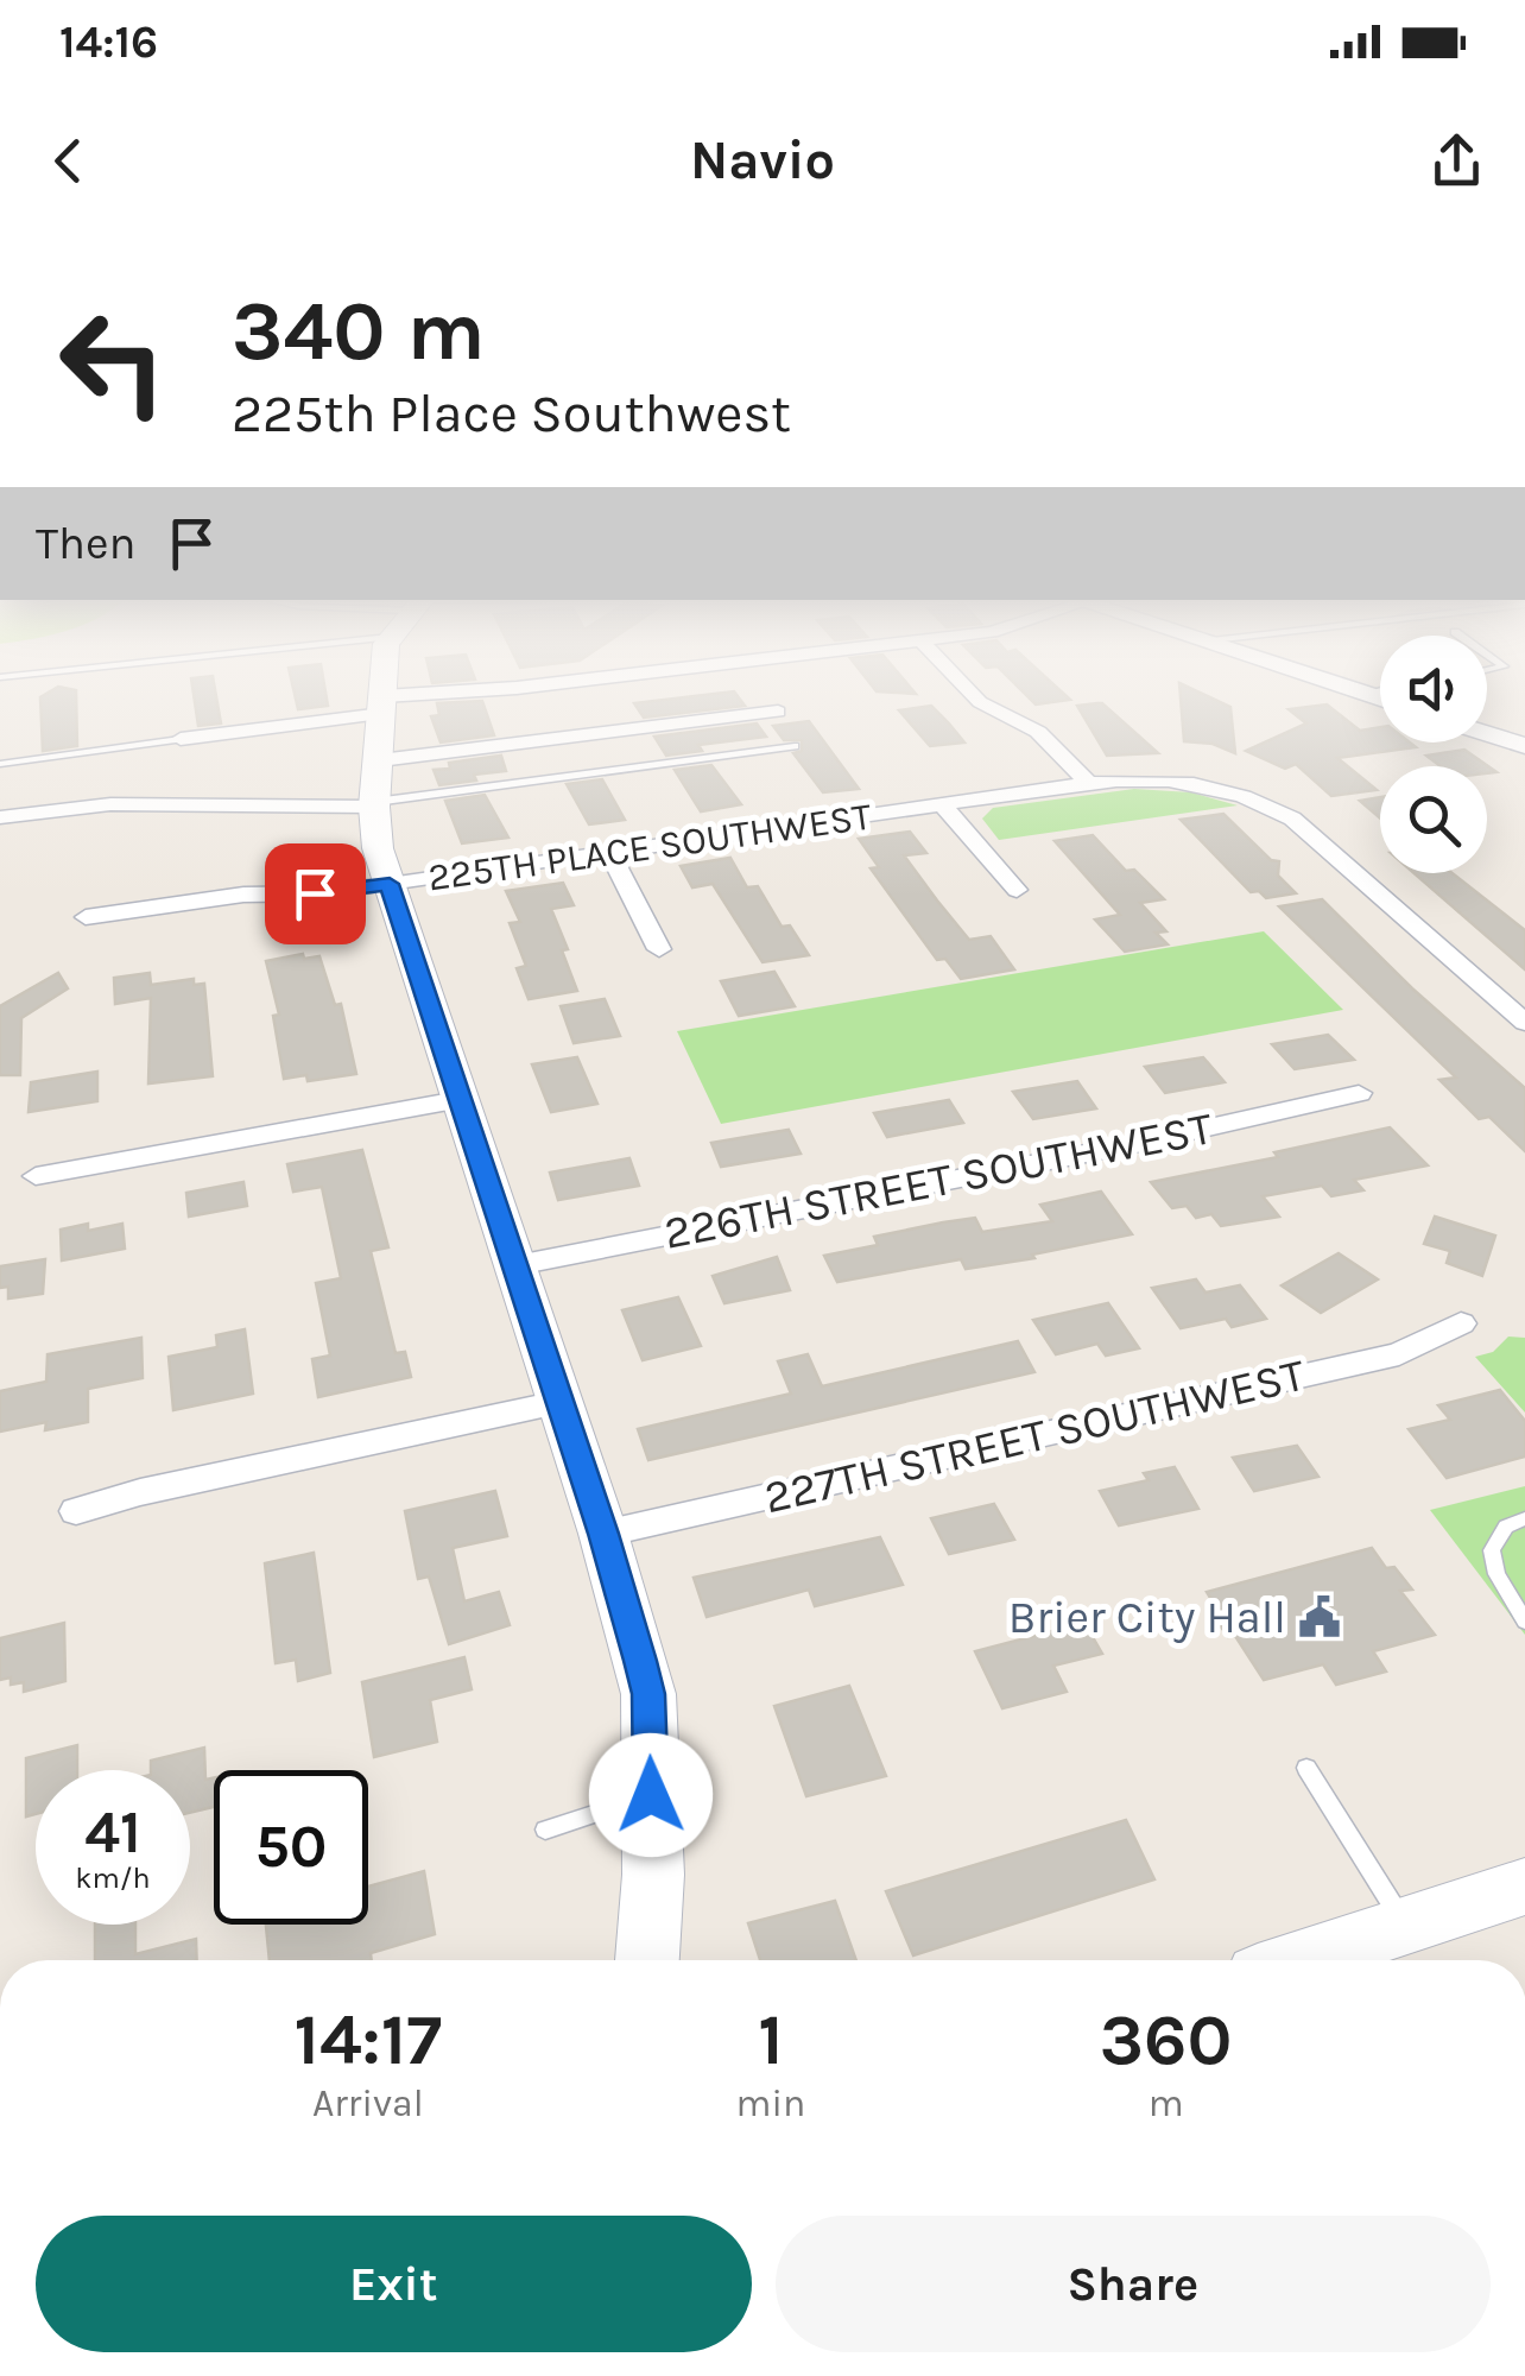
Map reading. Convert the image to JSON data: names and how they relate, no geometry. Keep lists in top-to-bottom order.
{
  "streets": {
    "street": ["225TH PLACE SOUTHWEST", "226TH STREET SOUTHWEST", "227TH STREET SOUTHWEST"]
  },
  "places": {
    "public building": ["Brier City Hall"]
  },
  "page": {
    "status": "14:16",
    "header": "Navio",
    "turn": ["340 m", "225th Place Southwest"],
    "then": "Then",
    "speed": "41 km/h",
    "limit": "50",
    "eta": [
      "14:17",
      "Arrival",
      "1",
      "min",
      "360",
      "m"
    ],
    "buttons": ["Exit", "Share"]
  }
}
